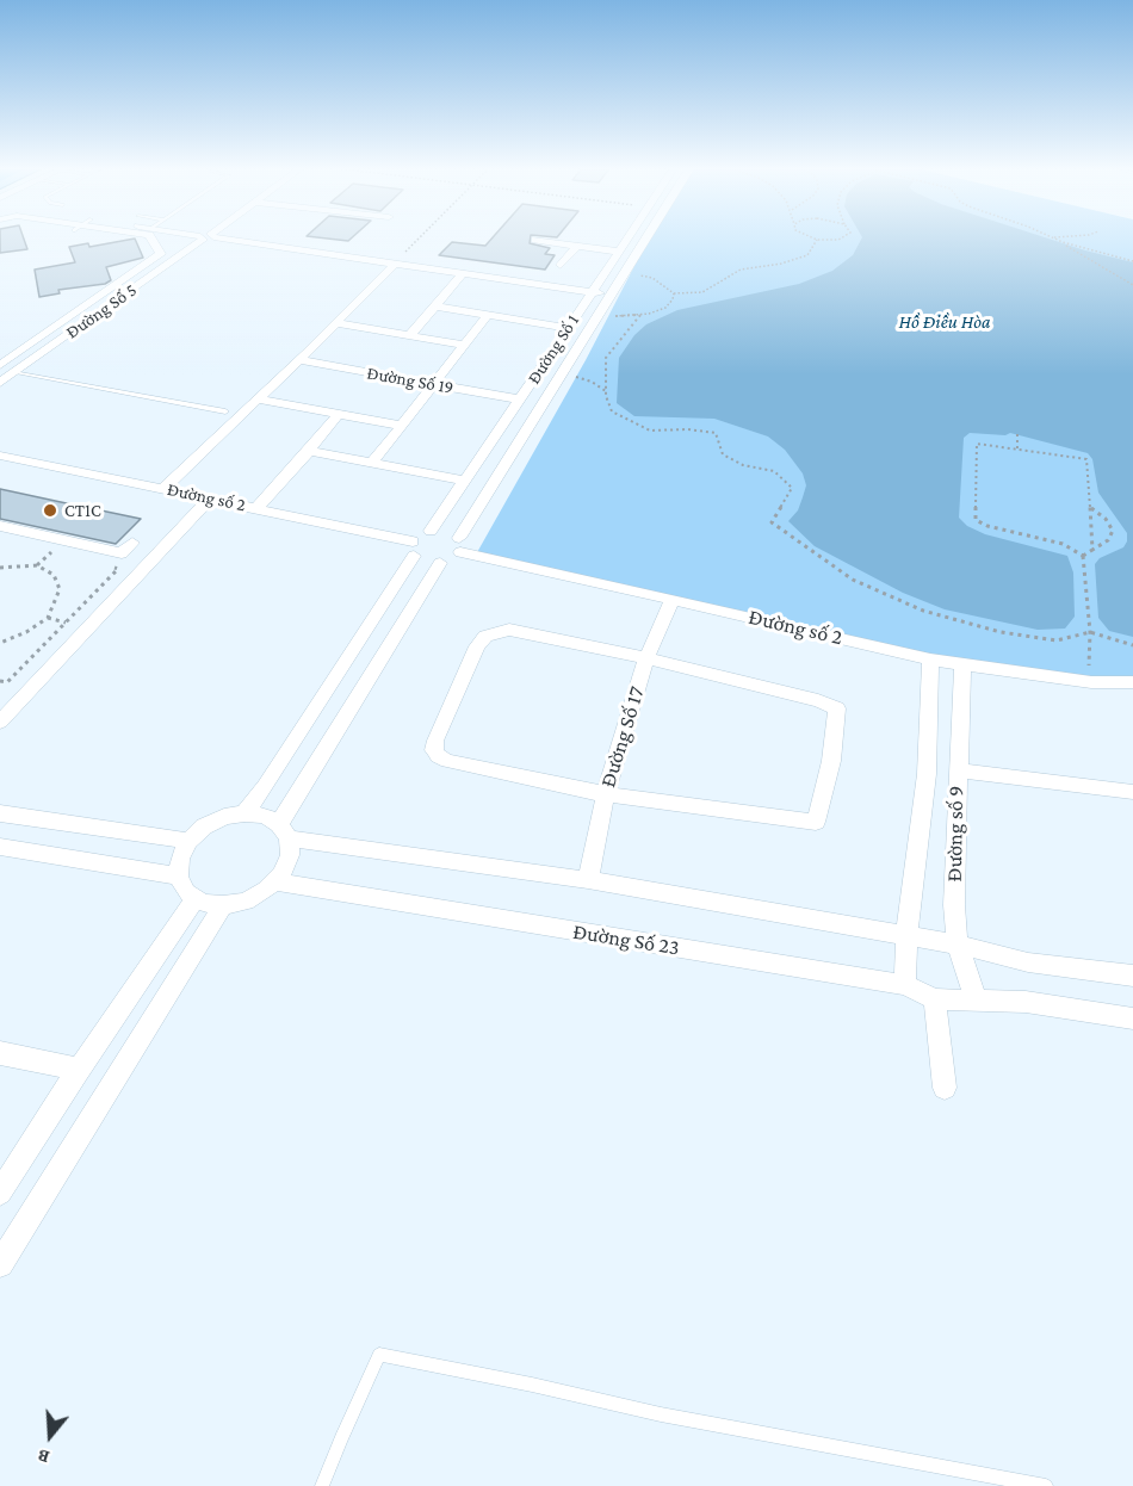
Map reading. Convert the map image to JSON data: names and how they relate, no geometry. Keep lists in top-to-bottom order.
{
  "streets": {
    "street": [
      "Đường Số 5",
      "Đường Số 1",
      "Đường Số 19",
      "Đường số 2",
      "Đường Số 17",
      "Đường số 9",
      "Đường Số 23"
    ]
  },
  "crossings": [
    ["Đường Số 1", "Đường Số 19"],
    ["Đường Số 1", "Đường số 2"],
    ["Đường số 2", "Đường Số 17"],
    ["Đường số 2", "Đường số 9"],
    ["Đường số 9", "Đường Số 23"]
  ],
  "water": ["Hồ Điều Hòa"],
  "places": ["CT1C"],
  "north": "bottom"
}
